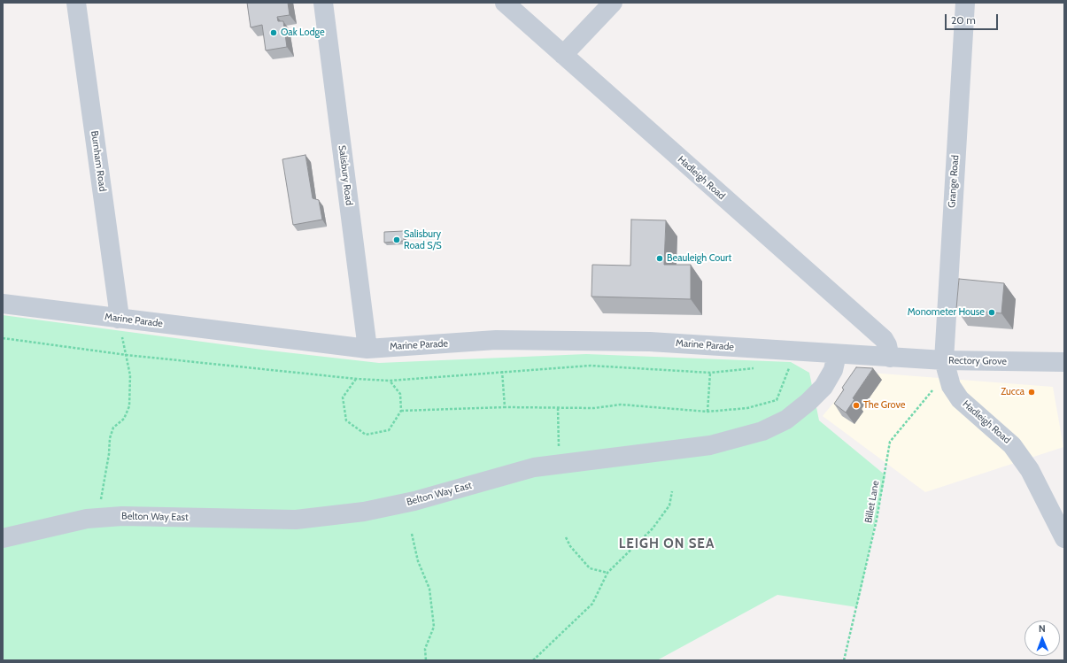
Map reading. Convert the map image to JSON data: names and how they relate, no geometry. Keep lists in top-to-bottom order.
{
  "streets": {
    "street": [
      "Burnham Road",
      "Salisbury Road",
      "Hadleigh Road",
      "Grange Road",
      "Marine Parade",
      "Rectory Grove",
      "Belton Way East"
    ],
    "path": ["Billet Lane"]
  },
  "crossings": [
    ["Burnham Road", "Marine Parade"],
    ["Salisbury Road", "Marine Parade"],
    ["Hadleigh Road", "Grange Road"],
    ["Hadleigh Road", "Marine Parade"],
    ["Hadleigh Road", "Rectory Grove"],
    ["Hadleigh Road", "Billet Lane"],
    ["Grange Road", "Rectory Grove"],
    ["Grange Road", "Billet Lane"],
    ["Marine Parade", "Rectory Grove"],
    ["Marine Parade", "Belton Way East"],
    ["Rectory Grove", "Billet Lane"]
  ],
  "districts": ["LEIGH ON SEA"],
  "places": [
    "Oak Lodge",
    "Salisbury Road S/S",
    "Beauleigh Court",
    "Monometer House",
    "Zucca",
    "The Grove"
  ],
  "scale_bar": "20 m",
  "north": "top"
}
